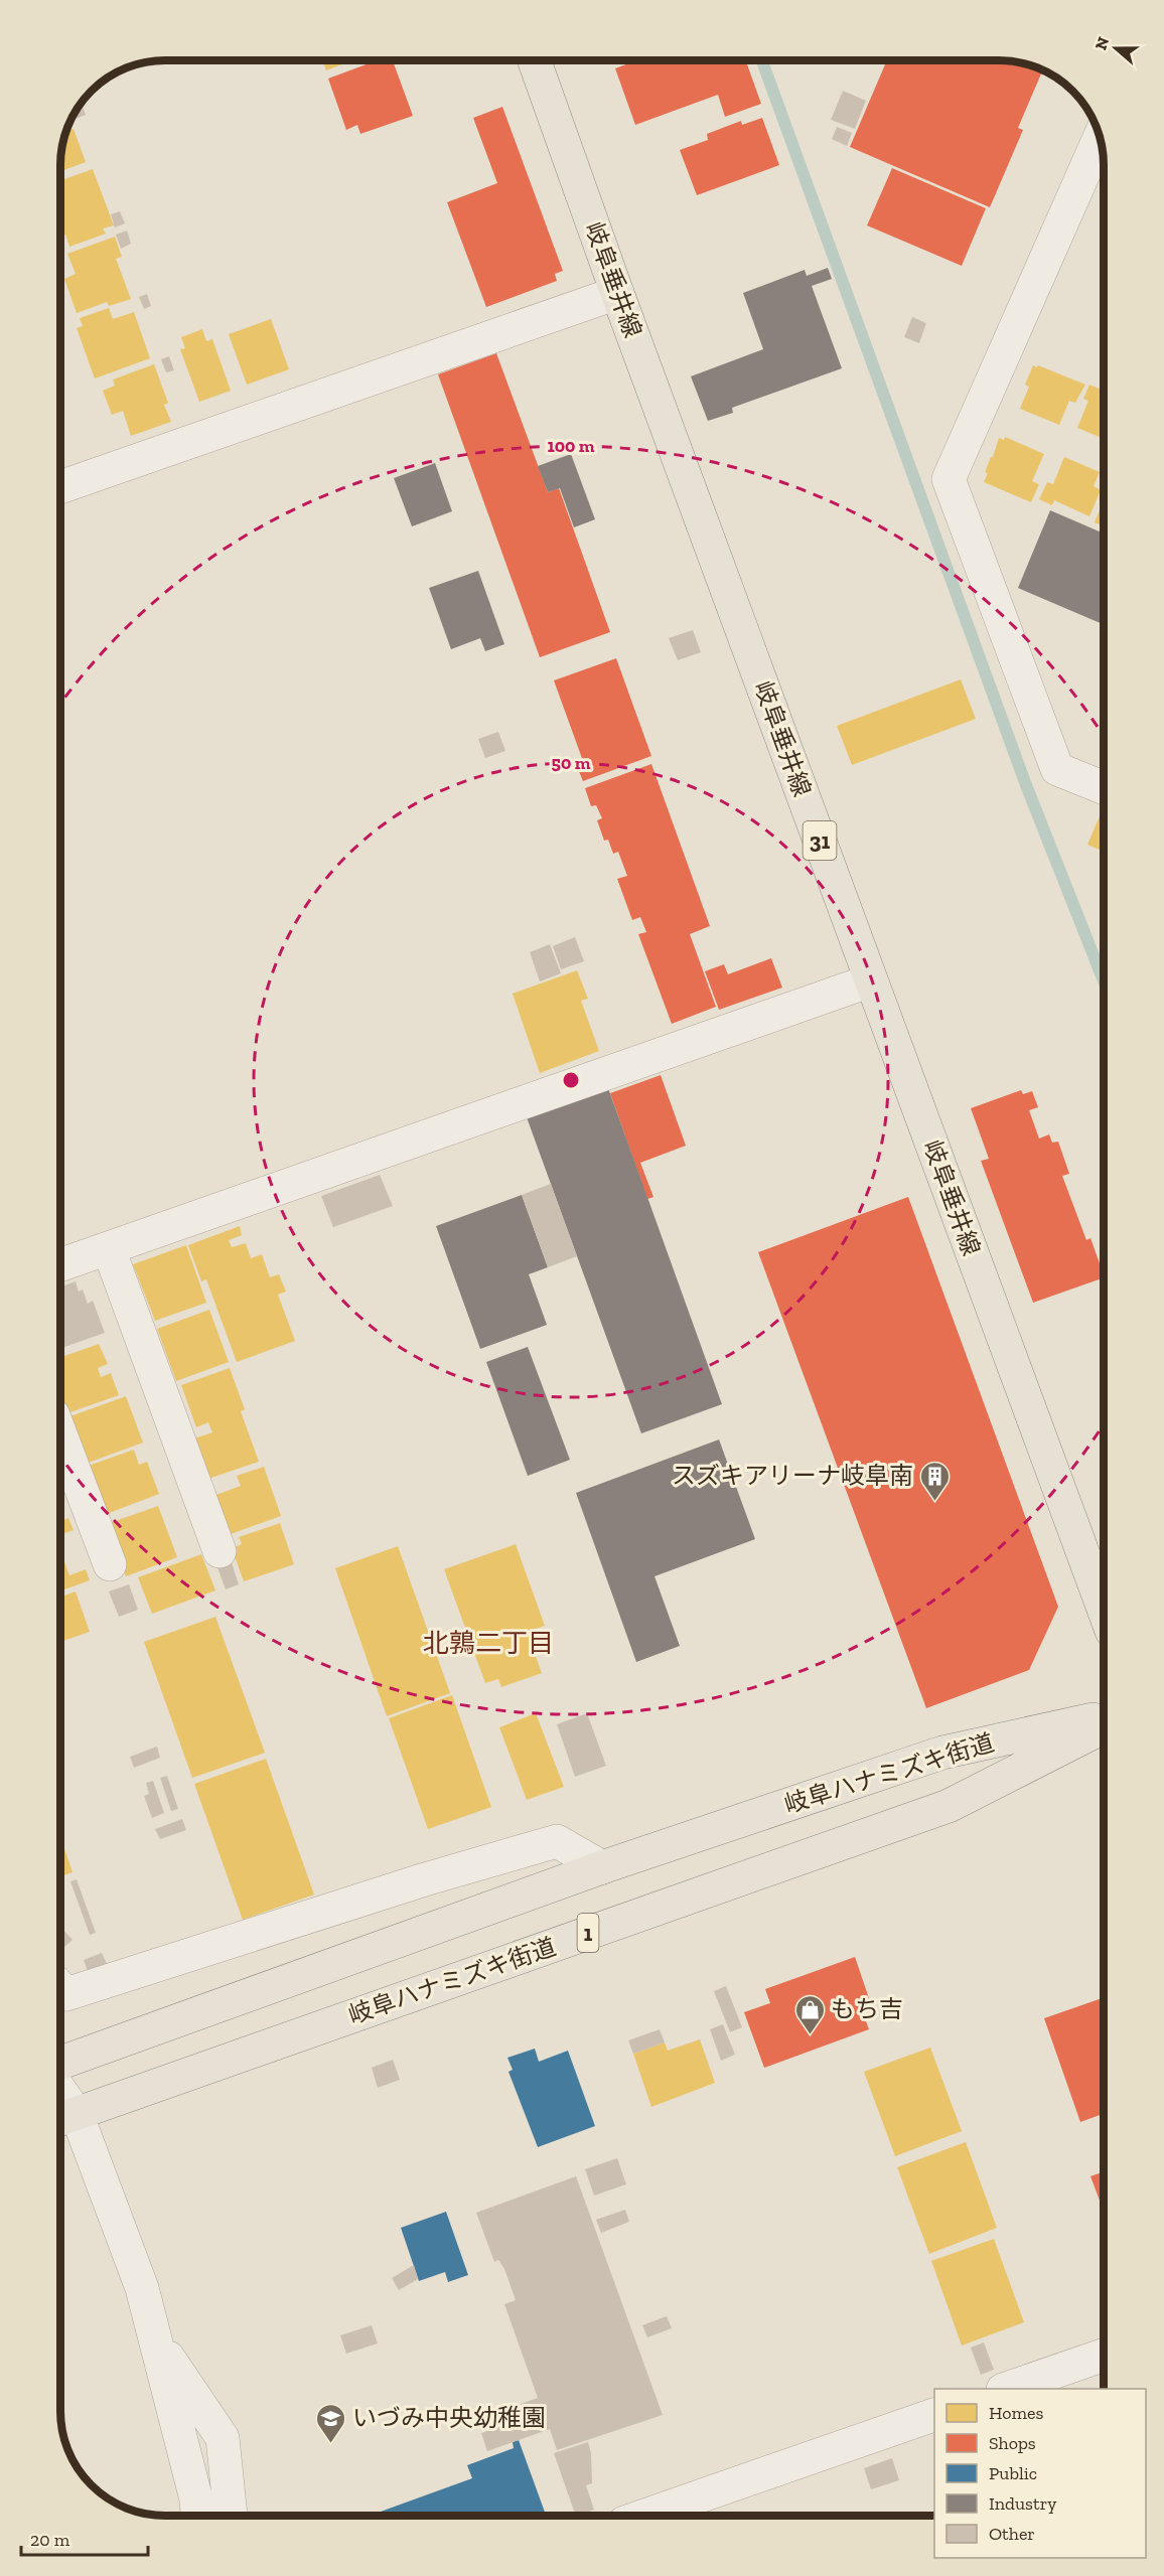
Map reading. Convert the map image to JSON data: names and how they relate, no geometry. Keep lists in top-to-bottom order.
{
  "streets": {
    "main road": [
      "岐阜垂井線",
      "31",
      "岐阜ハナミズキ街道",
      "1"
    ]
  },
  "districts": ["北鶉二丁目"],
  "places": {
    "building": ["スズキアリーナ岐阜南"],
    "shop": ["もち吉"],
    "school or university": ["いづみ中央幼稚園"]
  },
  "legend": [
    "Homes",
    "Shops",
    "Public",
    "Industry",
    "Other"
  ],
  "scale_bar": "20 m",
  "north": "left",
  "rings": ["100 m", "50 m"]
}
